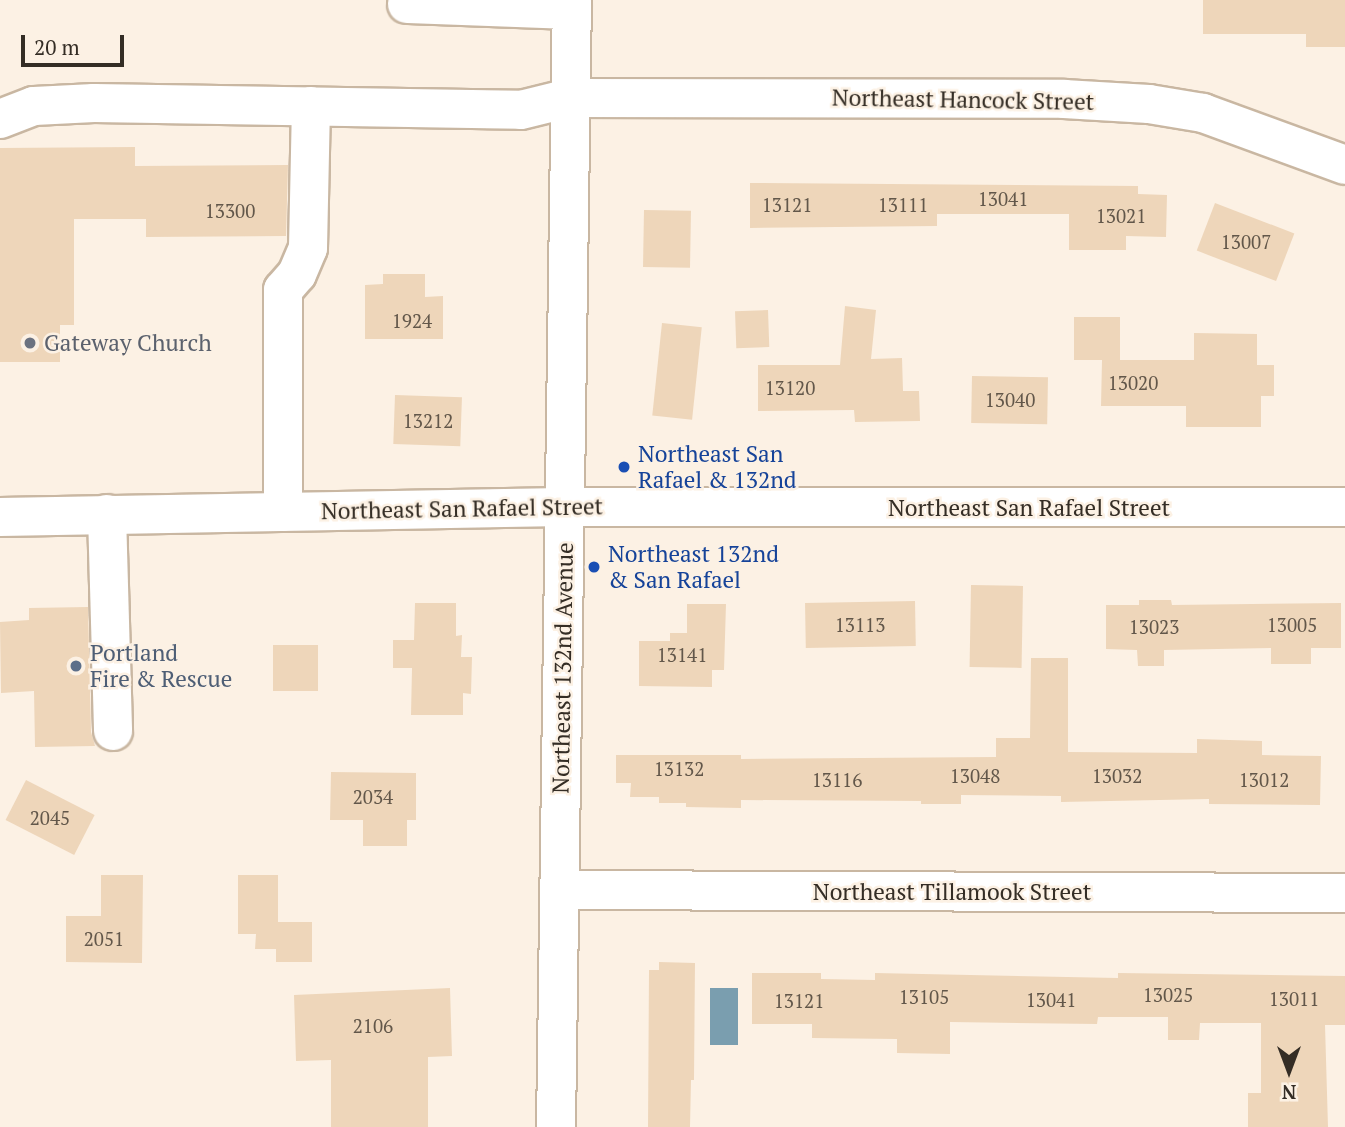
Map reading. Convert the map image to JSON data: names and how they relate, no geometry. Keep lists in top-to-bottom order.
{
  "streets": {
    "street": [
      "Northeast Hancock Street",
      "Northeast San Rafael Street",
      "Northeast 132nd Avenue",
      "Northeast Tillamook Street"
    ]
  },
  "crossings": [
    ["Northeast Hancock Street", "Northeast 132nd Avenue"],
    ["Northeast San Rafael Street", "Northeast 132nd Avenue"],
    ["Northeast 132nd Avenue", "Northeast Tillamook Street"]
  ],
  "places": [
    "Gateway Church",
    "Northeast San Rafael & 132nd",
    "Northeast 132nd & San Rafael",
    "Portland Fire & Rescue"
  ],
  "house_numbers": [
    "13041",
    "13121",
    "13111",
    "13300",
    "13021",
    "13007",
    "1924",
    "13020",
    "13120",
    "13040",
    "13212",
    "13113",
    "13005",
    "13023",
    "13141",
    "13132",
    "13048",
    "13032",
    "13116",
    "13012",
    "2034",
    "2045",
    "2051",
    "13025",
    "13105",
    "13011",
    "13041",
    "13121",
    "2106"
  ],
  "scale_bar": "20 m",
  "north": "bottom"
}
